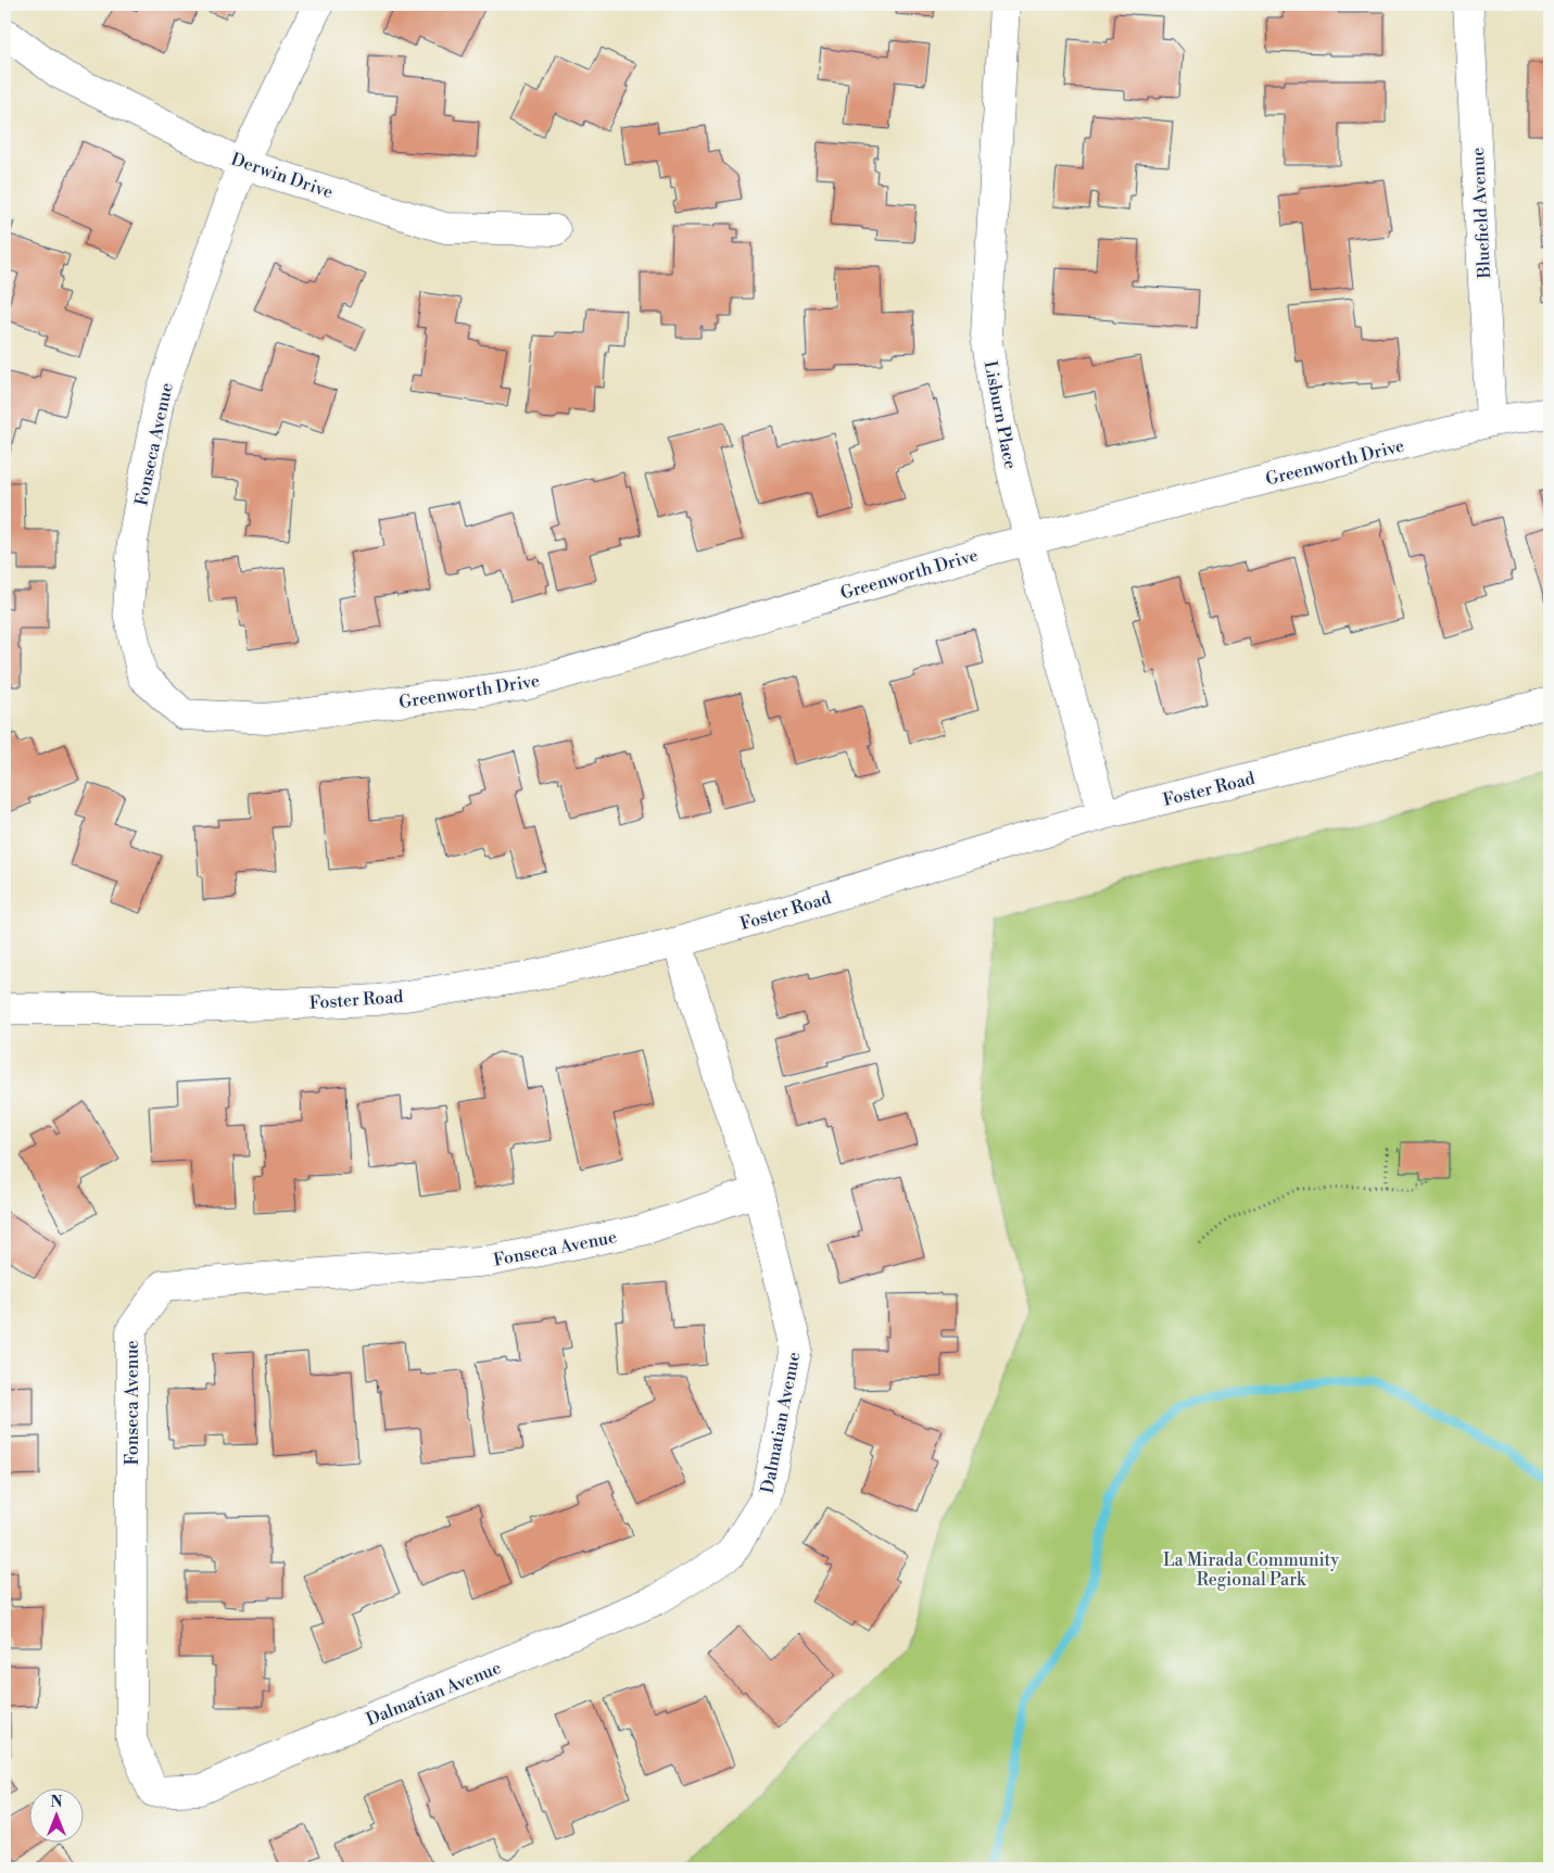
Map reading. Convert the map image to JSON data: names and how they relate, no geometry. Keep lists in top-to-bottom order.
{
  "streets": {
    "street": [
      "Derwin Drive",
      "Bluefield Avenue",
      "Lisburn Place",
      "Fonseca Avenue",
      "Greenworth Drive",
      "Foster Road",
      "Dalmatian Avenue"
    ]
  },
  "crossings": [
    ["Derwin Drive", "Fonseca Avenue"],
    ["Bluefield Avenue", "Greenworth Drive"],
    ["Lisburn Place", "Greenworth Drive"],
    ["Lisburn Place", "Foster Road"],
    ["Fonseca Avenue", "Greenworth Drive"],
    ["Fonseca Avenue", "Dalmatian Avenue"],
    ["Foster Road", "Dalmatian Avenue"]
  ],
  "parks": ["La Mirada Community Regional Park"],
  "north": "top"
}
